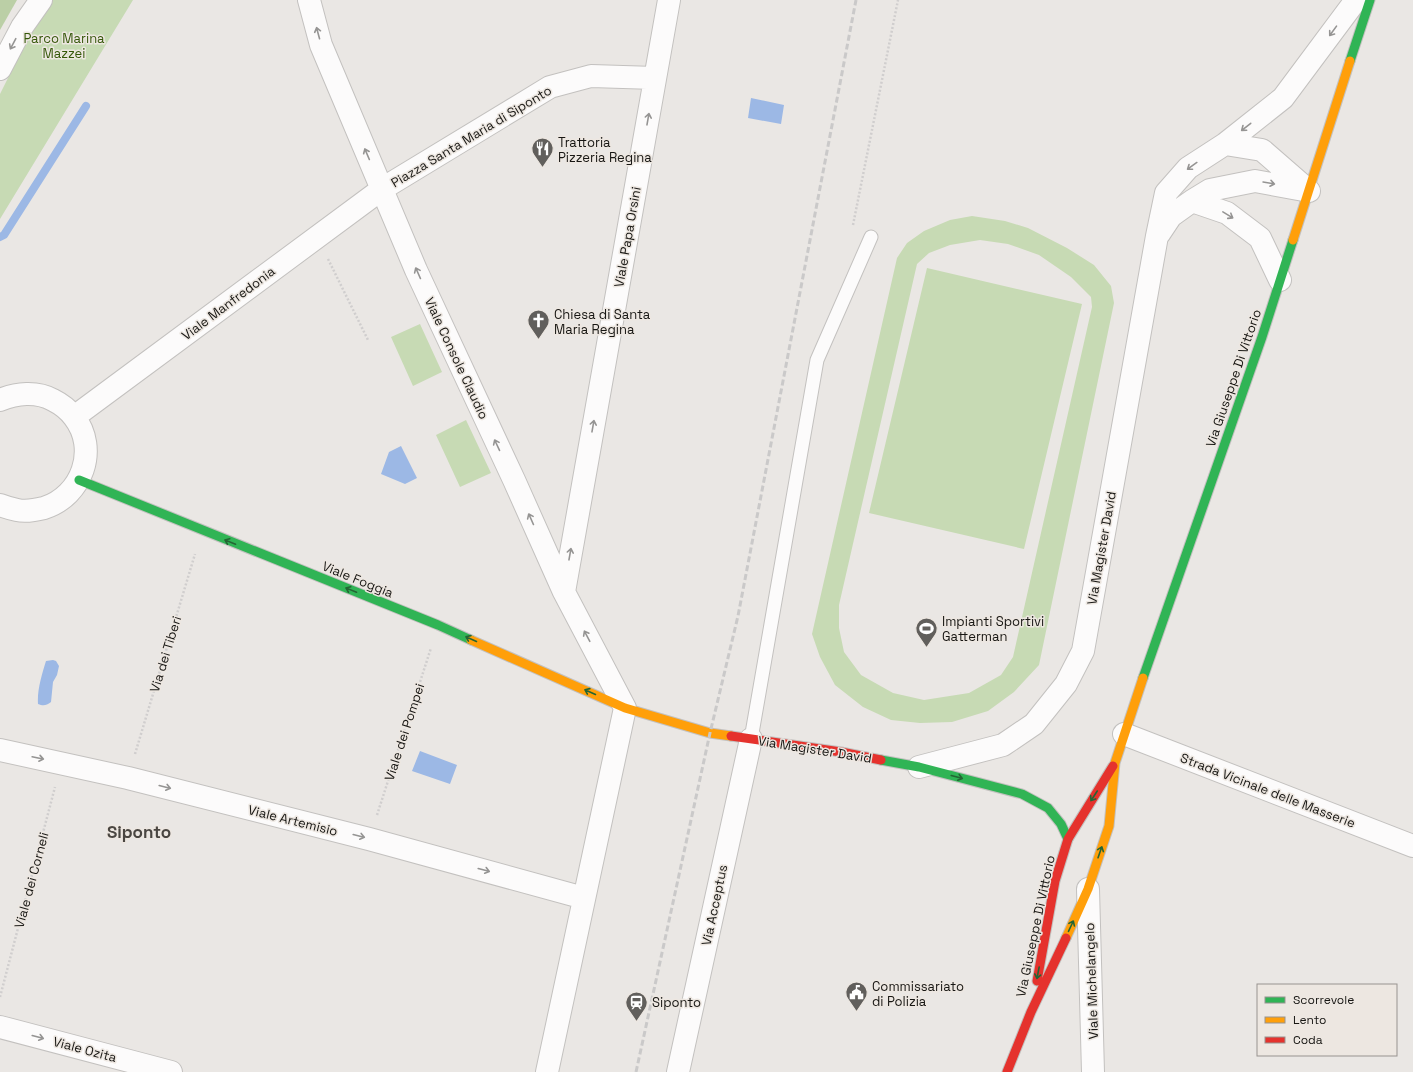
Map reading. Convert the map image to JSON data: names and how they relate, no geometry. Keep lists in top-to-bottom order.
{
  "streets": {
    "main road": ["Via Giuseppe Di Vittorio", "Via Magister David", "Viale Foggia"],
    "street": [
      "Piazza Santa Maria di Siponto",
      "Viale Papa Orsini",
      "Viale Manfredonia",
      "Viale Console Claudio",
      "Strada Vicinale delle Masserie",
      "Viale Artemisio",
      "Via Acceptus",
      "Viale Michelangelo",
      "Viale Ozita"
    ],
    "path": ["Via dei Tiberi", "Viale dei Pompei", "Viale dei Corneli"]
  },
  "crossings": [
    ["Piazza Santa Maria di Siponto", "Viale Papa Orsini"],
    ["Piazza Santa Maria di Siponto", "Viale Manfredonia"],
    ["Piazza Santa Maria di Siponto", "Viale Console Claudio"],
    ["Viale Papa Orsini", "Viale Console Claudio"],
    ["Viale Manfredonia", "Viale Console Claudio"],
    ["Viale Console Claudio", "Via Magister David"],
    ["Viale Console Claudio", "Viale Foggia"],
    ["Via Giuseppe Di Vittorio", "Via Magister David"],
    ["Via Giuseppe Di Vittorio", "Strada Vicinale delle Masserie"],
    ["Via Giuseppe Di Vittorio", "Viale Michelangelo"],
    ["Via Magister David", "Viale Foggia"],
    ["Via Magister David", "Via Acceptus"],
    ["Viale Foggia", "Via dei Tiberi"],
    ["Viale Foggia", "Viale dei Pompei"],
    ["Via dei Tiberi", "Viale Artemisio"],
    ["Viale dei Pompei", "Viale Artemisio"],
    ["Viale Artemisio", "Viale dei Corneli"]
  ],
  "one_way": [
    "Viale Papa Orsini",
    "Viale Console Claudio",
    "Viale Foggia",
    "Viale Artemisio",
    "Viale Ozita"
  ],
  "districts": ["Siponto"],
  "parks": ["Parco Marina Mazzei"],
  "places": {
    "restaurant": ["Trattoria Pizzeria Regina"],
    "church": ["Chiesa di Santa Maria Regina"],
    "sports": ["Impianti Sportivi Gatterman"],
    "public building": ["Commissariato di Polizia"],
    "station": ["Siponto"]
  },
  "legend": ["Scorrevole", "Lento", "Coda"]
}
